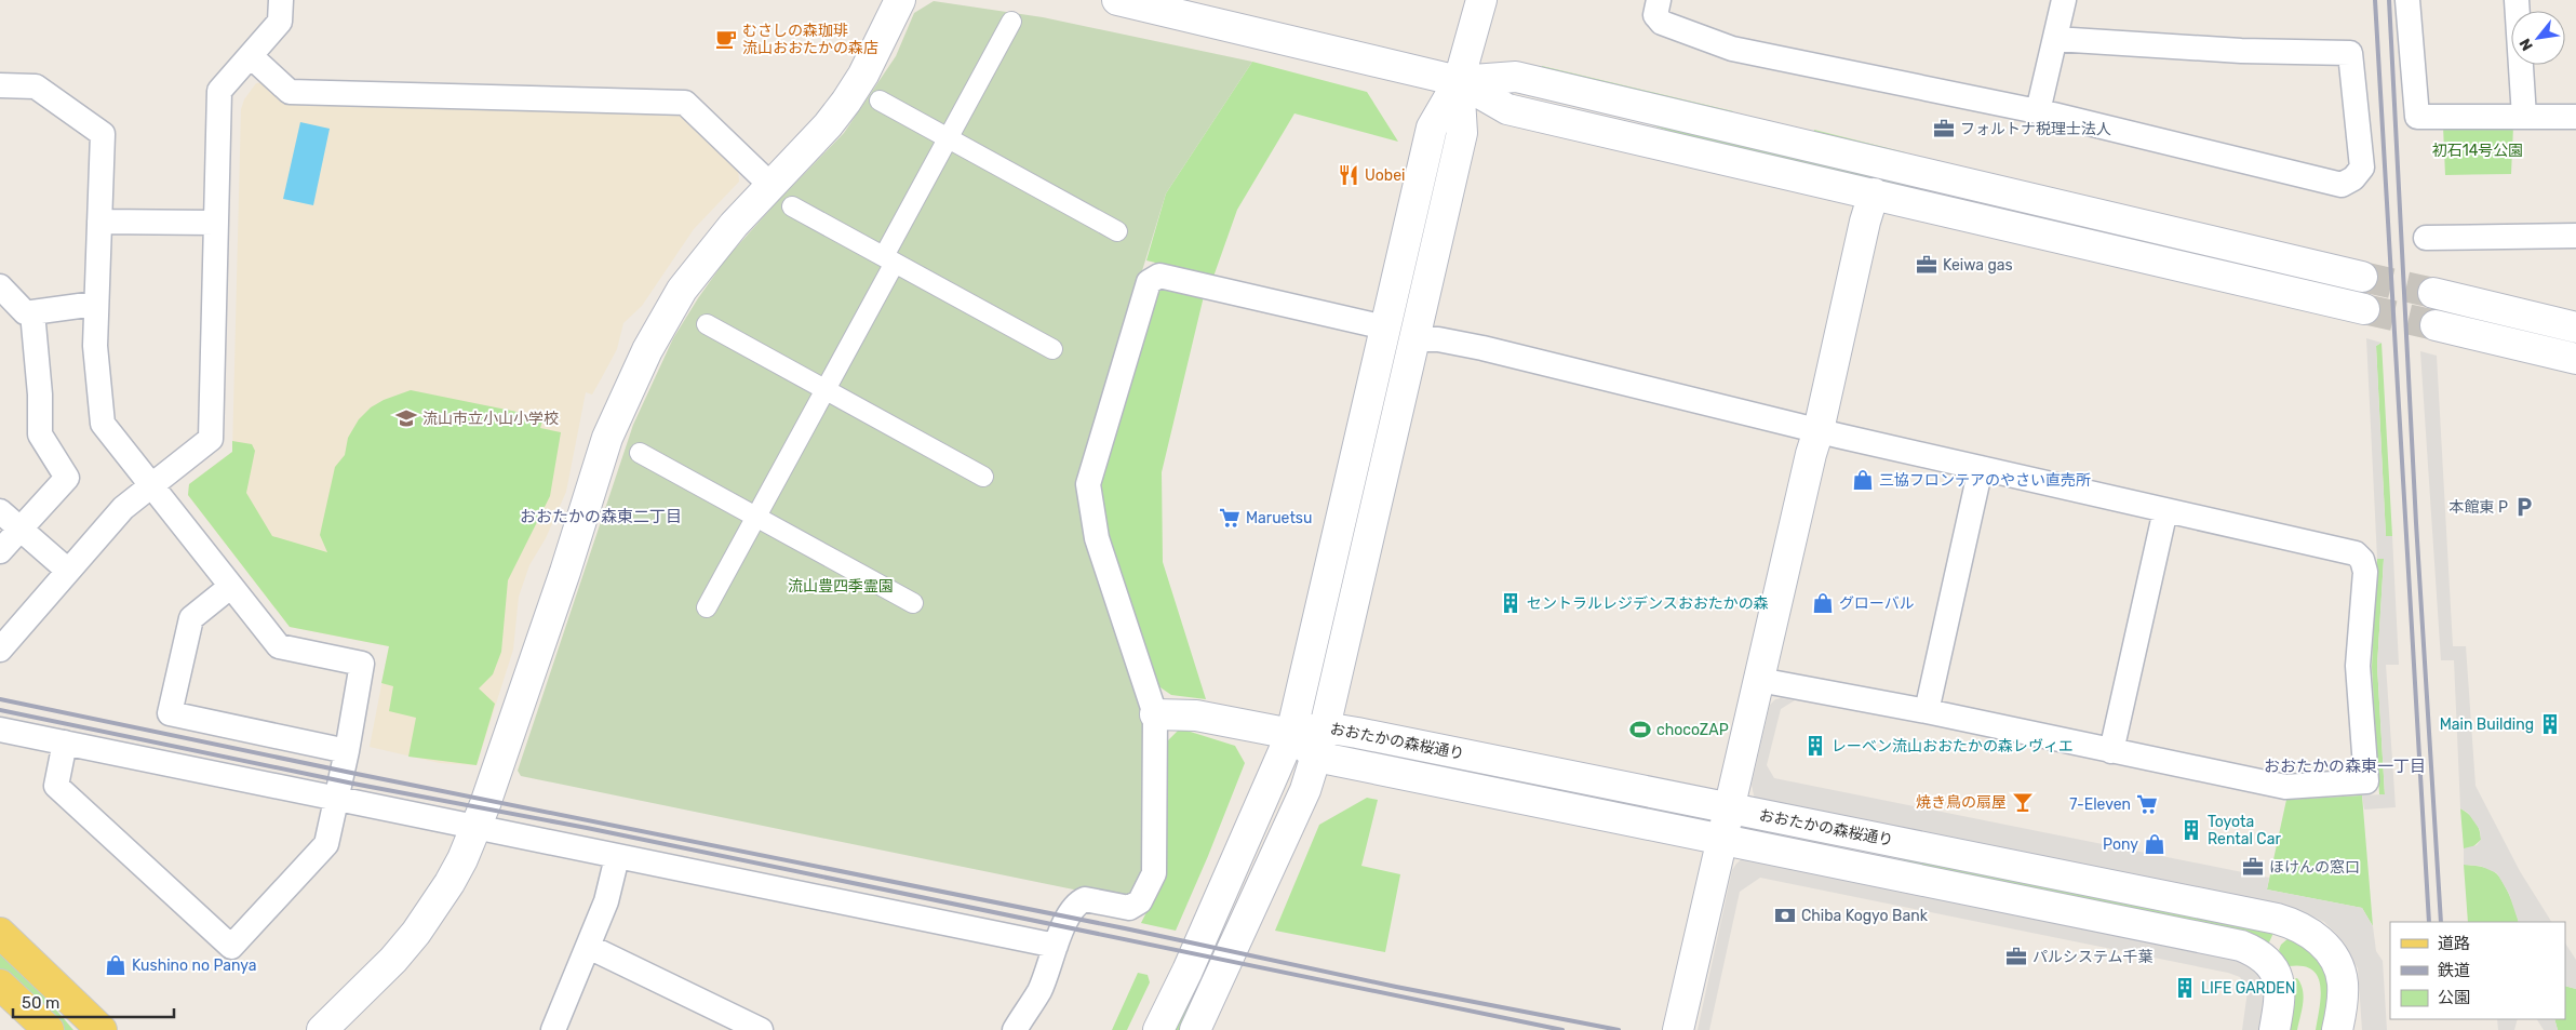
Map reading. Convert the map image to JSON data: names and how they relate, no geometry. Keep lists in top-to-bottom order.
{
  "streets": {
    "street": ["おおたかの森桜通り"]
  },
  "districts": ["おおたかの森東二丁目", "おおたかの森東一丁目"],
  "parks": ["初石14号公園", "流山豊四季霊園"],
  "places": {
    "cafe": ["むさしの森珈琲 流山おおたかの森店"],
    "office": [
      "フォルトナ税理士法人",
      "Keiwa gas",
      "ほけんの窓口",
      "パルシステム千葉"
    ],
    "restaurant": ["Uobei"],
    "school or university": ["流山市立小山小学校"],
    "shop": [
      "三協フロンテアのやさい直売所",
      "グローバル",
      "Pony",
      "Kushino no Panya"
    ],
    "parking": ["本館東 P"],
    "supermarket": ["Maruetsu", "7-Eleven"],
    "building": [
      "セントラルレジデンスおおたかの森",
      "Main Building",
      "レーベン流山おおたかの森レヴィエ",
      "Toyota Rental Car",
      "LIFE GARDEN"
    ],
    "sports": ["chocoZAP"],
    "bar": ["焼き鳥の扇屋"],
    "bank": ["Chiba Kogyo Bank"]
  },
  "legend": ["道路", "鉄道", "公園"],
  "scale_bar": "50 m",
  "north": "bottom left"
}
